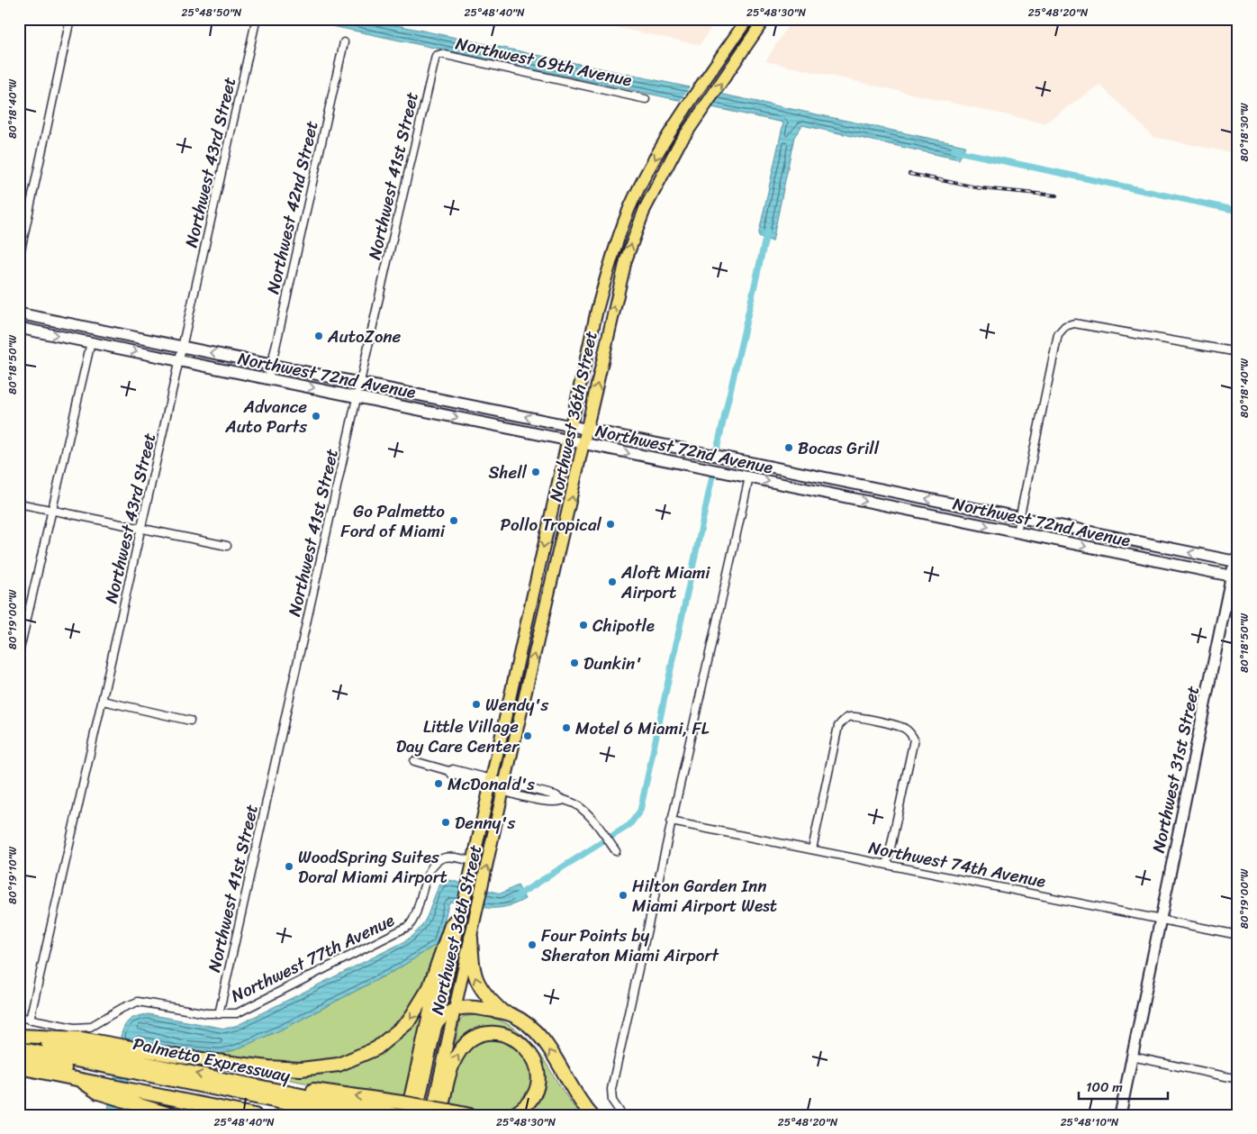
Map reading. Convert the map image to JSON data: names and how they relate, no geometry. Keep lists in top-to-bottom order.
{
  "streets": {
    "highway": ["Palmetto Expressway"],
    "main road": ["Northwest 72nd Avenue", "Northwest 36th Street", "Northwest 31st Street"],
    "street": [
      "Northwest 69th Avenue",
      "Northwest 43rd Street",
      "Northwest 41st Street",
      "Northwest 42nd Street",
      "Northwest 74th Avenue",
      "Northwest 77th Avenue"
    ]
  },
  "crossings": [
    ["Northwest 69th Avenue", "Northwest 41st Street"],
    ["Northwest 43rd Street", "Northwest 72nd Avenue"],
    ["Northwest 43rd Street", "Northwest 77th Avenue"],
    ["Northwest 41st Street", "Northwest 72nd Avenue"],
    ["Northwest 41st Street", "Northwest 77th Avenue"],
    ["Northwest 42nd Street", "Northwest 72nd Avenue"],
    ["Northwest 72nd Avenue", "Northwest 36th Street"],
    ["Northwest 72nd Avenue", "Northwest 31st Street"],
    ["Northwest 36th Street", "Northwest 77th Avenue"],
    ["Northwest 31st Street", "Northwest 74th Avenue"]
  ],
  "places": [
    "AutoZone",
    "Advance Auto Parts",
    "Bocas Grill",
    "Shell",
    "Go Palmetto Ford of Miami",
    "Pollo Tropical",
    "Aloft Miami Airport",
    "Chipotle",
    "Dunkin'",
    "Wendy's",
    "Motel 6 Miami, FL",
    "Little Village Day Care Center",
    "McDonald's",
    "Denny's",
    "WoodSpring Suites Doral Miami Airport",
    "Hilton Garden Inn Miami Airport West",
    "Four Points by Sheraton Miami Airport"
  ],
  "scale_bar": "100 m",
  "coordinates": [
    "25°48'50\"N",
    "25°48'40\"N",
    "25°48'30\"N",
    "25°48'20\"N",
    "80°18'40\"W",
    "80°18'30\"W",
    "80°18'50\"W",
    "80°19'00\"W",
    "80°19'10\"W",
    "25°48'10\"N"
  ]
}
